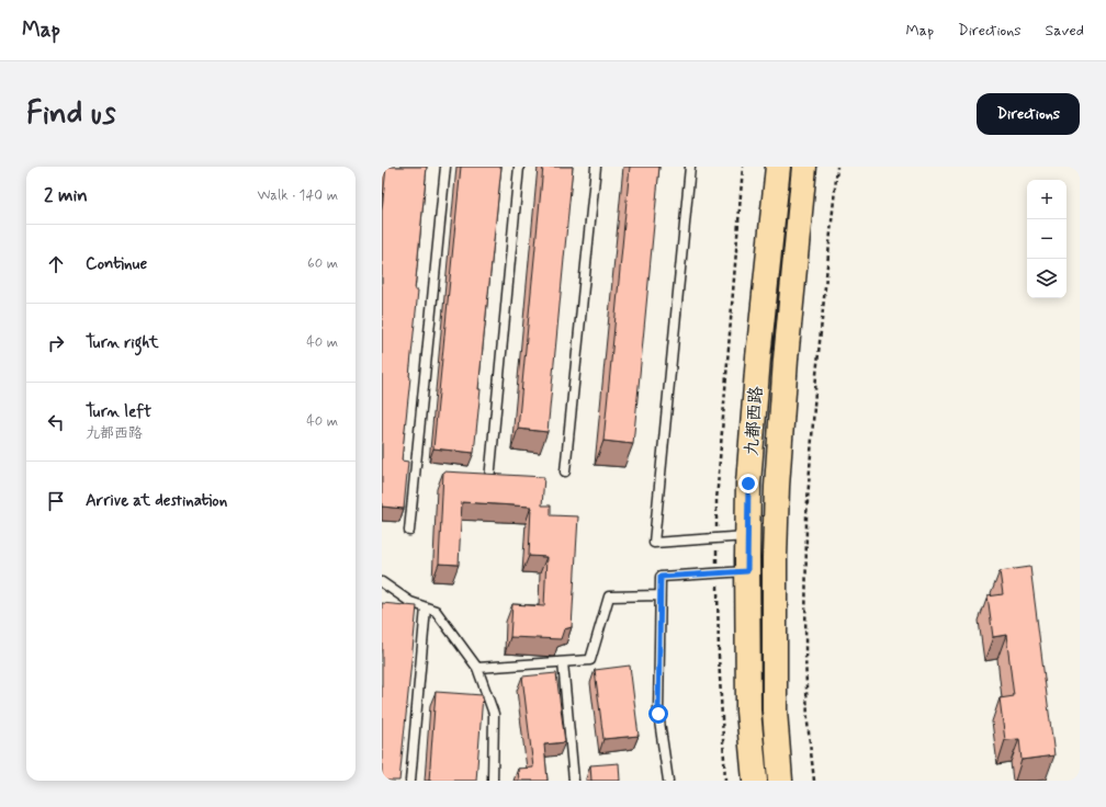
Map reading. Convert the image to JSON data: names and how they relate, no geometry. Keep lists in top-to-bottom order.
{
  "streets": {
    "main road": ["九都西路"]
  },
  "page": {
    "header": "Map",
    "nav": ["Map", "Directions", "Saved"],
    "buttons": "Directions",
    "title": "Find us",
    "heading": ["2 min", "Walk · 140 m"],
    "map_buttons": ["+", "−"],
    "list": [
      ["Continue", "60 m"],
      ["Turn right", "40 m"],
      ["Turn left", "九都西路", "40 m"],
      "Arrive at destination"
    ]
  }
}
